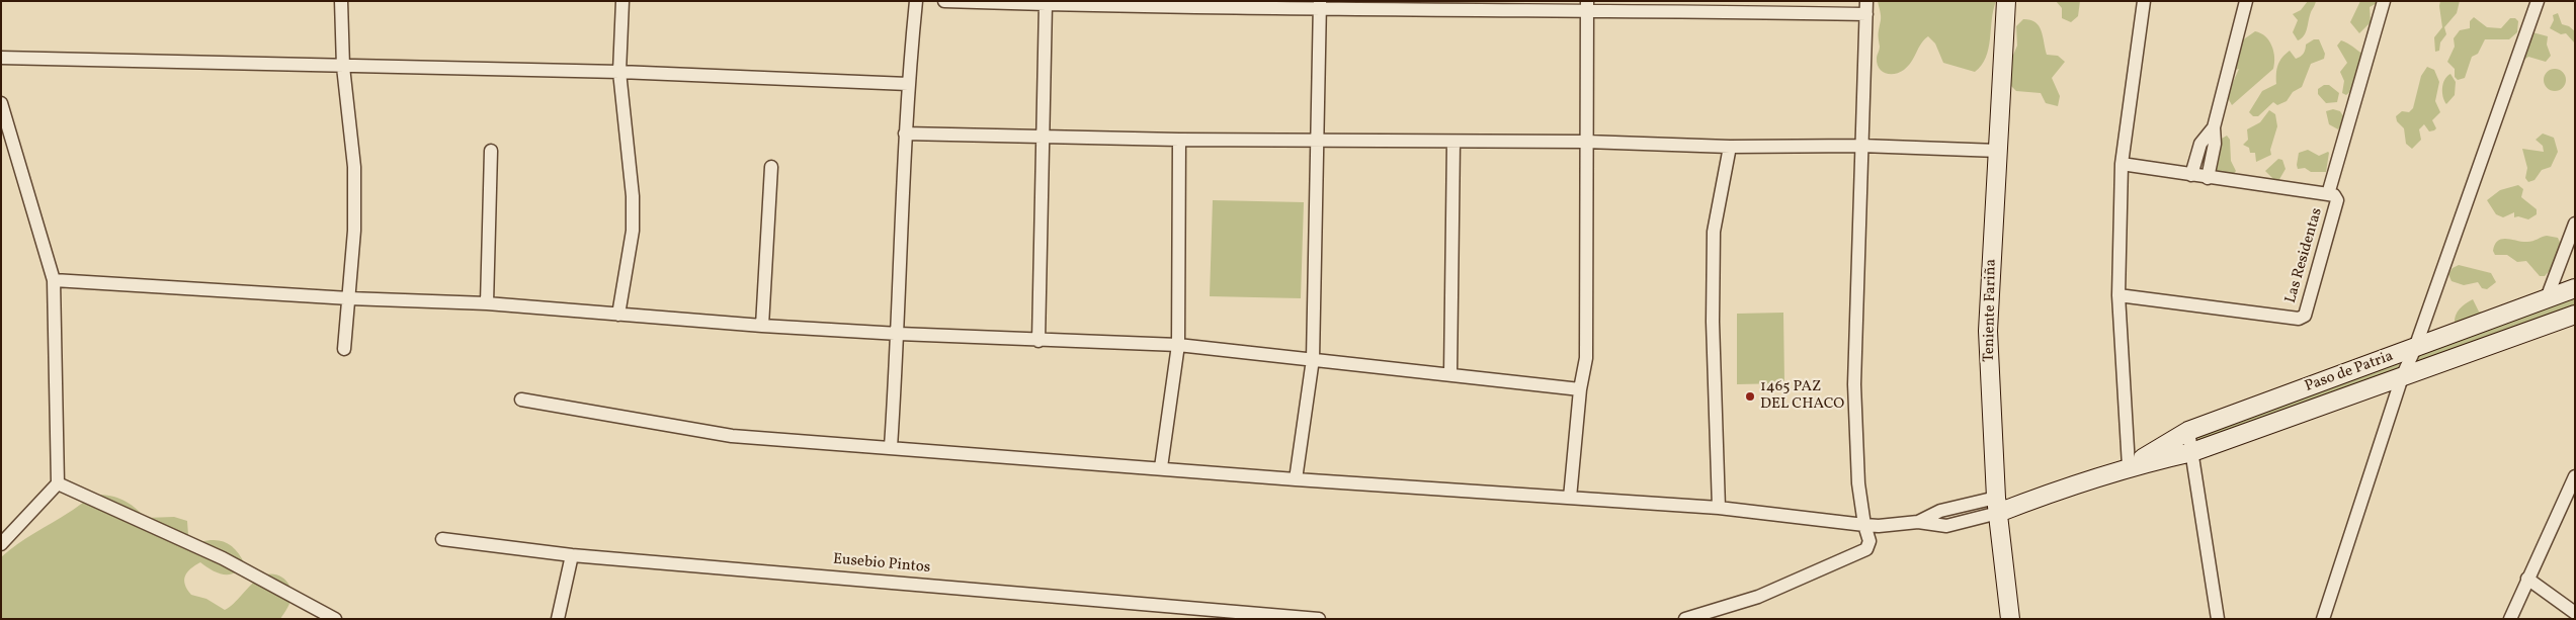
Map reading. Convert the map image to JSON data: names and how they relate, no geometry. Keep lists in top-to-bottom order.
{
  "streets": {
    "street": [
      "Las Residentas",
      "Teniente Fariña",
      "Paso de Patria",
      "Eusebio Pintos"
    ]
  },
  "crossings": [
    ["Teniente Fariña", "Paso de Patria"]
  ],
  "places": ["1465 PAZ DEL CHACO"]
}
